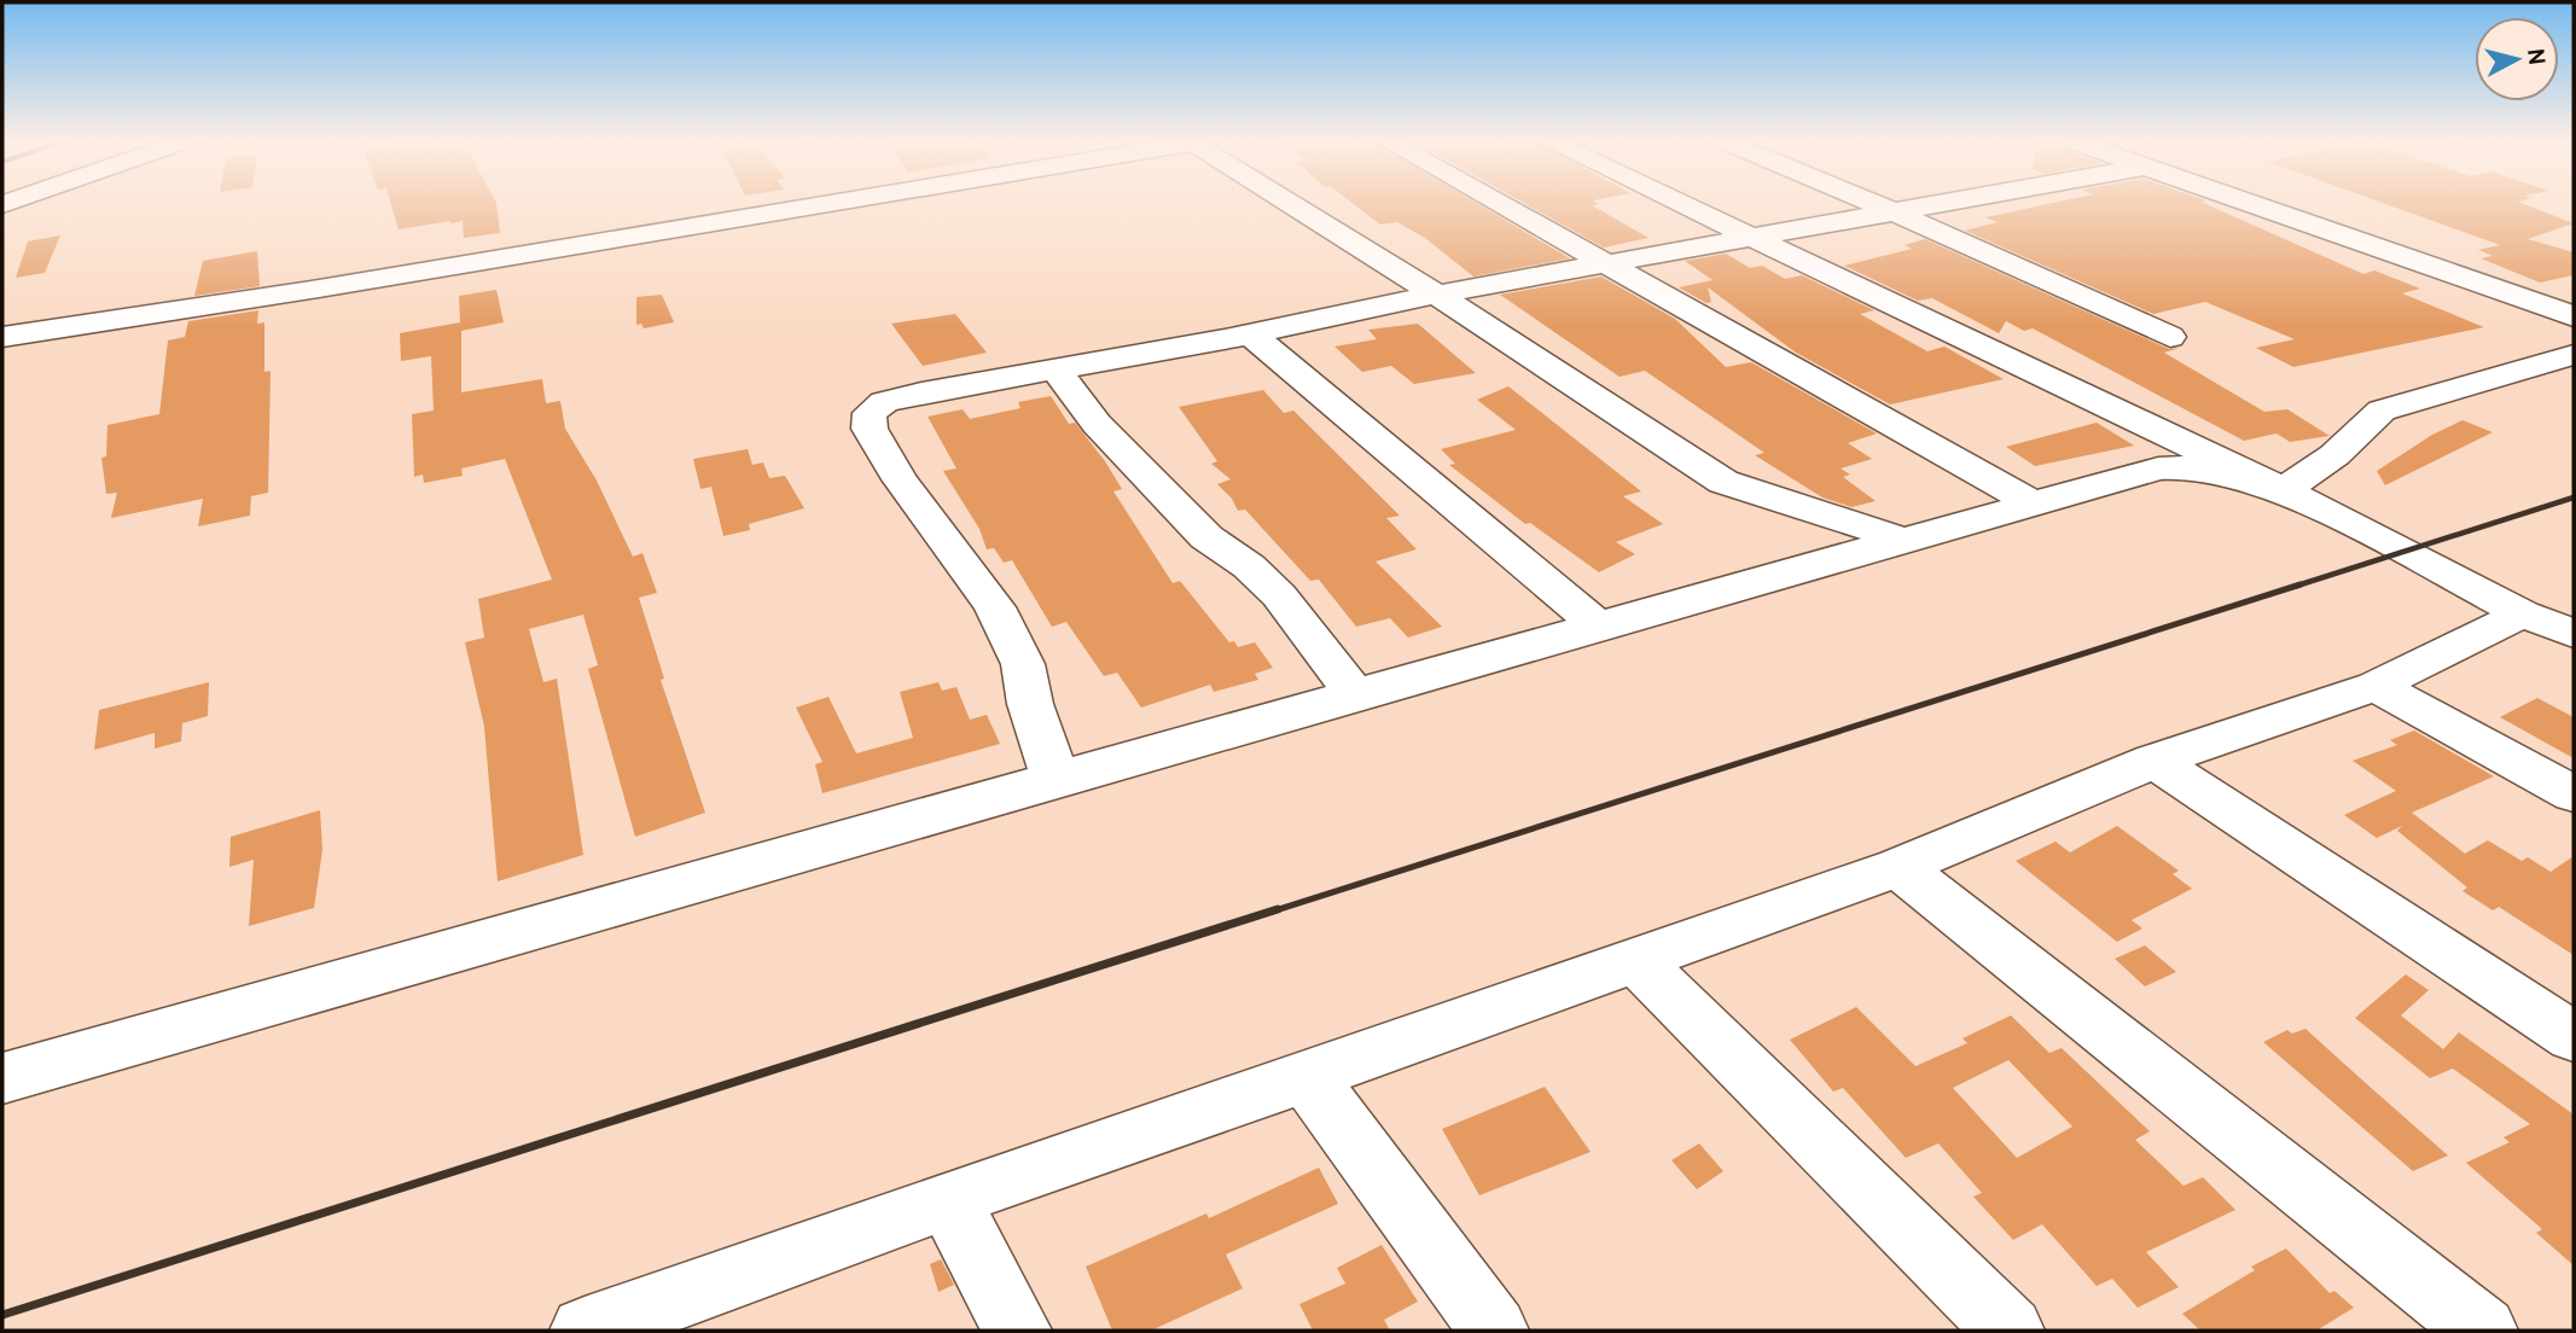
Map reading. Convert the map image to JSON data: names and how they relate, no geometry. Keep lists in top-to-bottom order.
{
  "north": "right"
}
